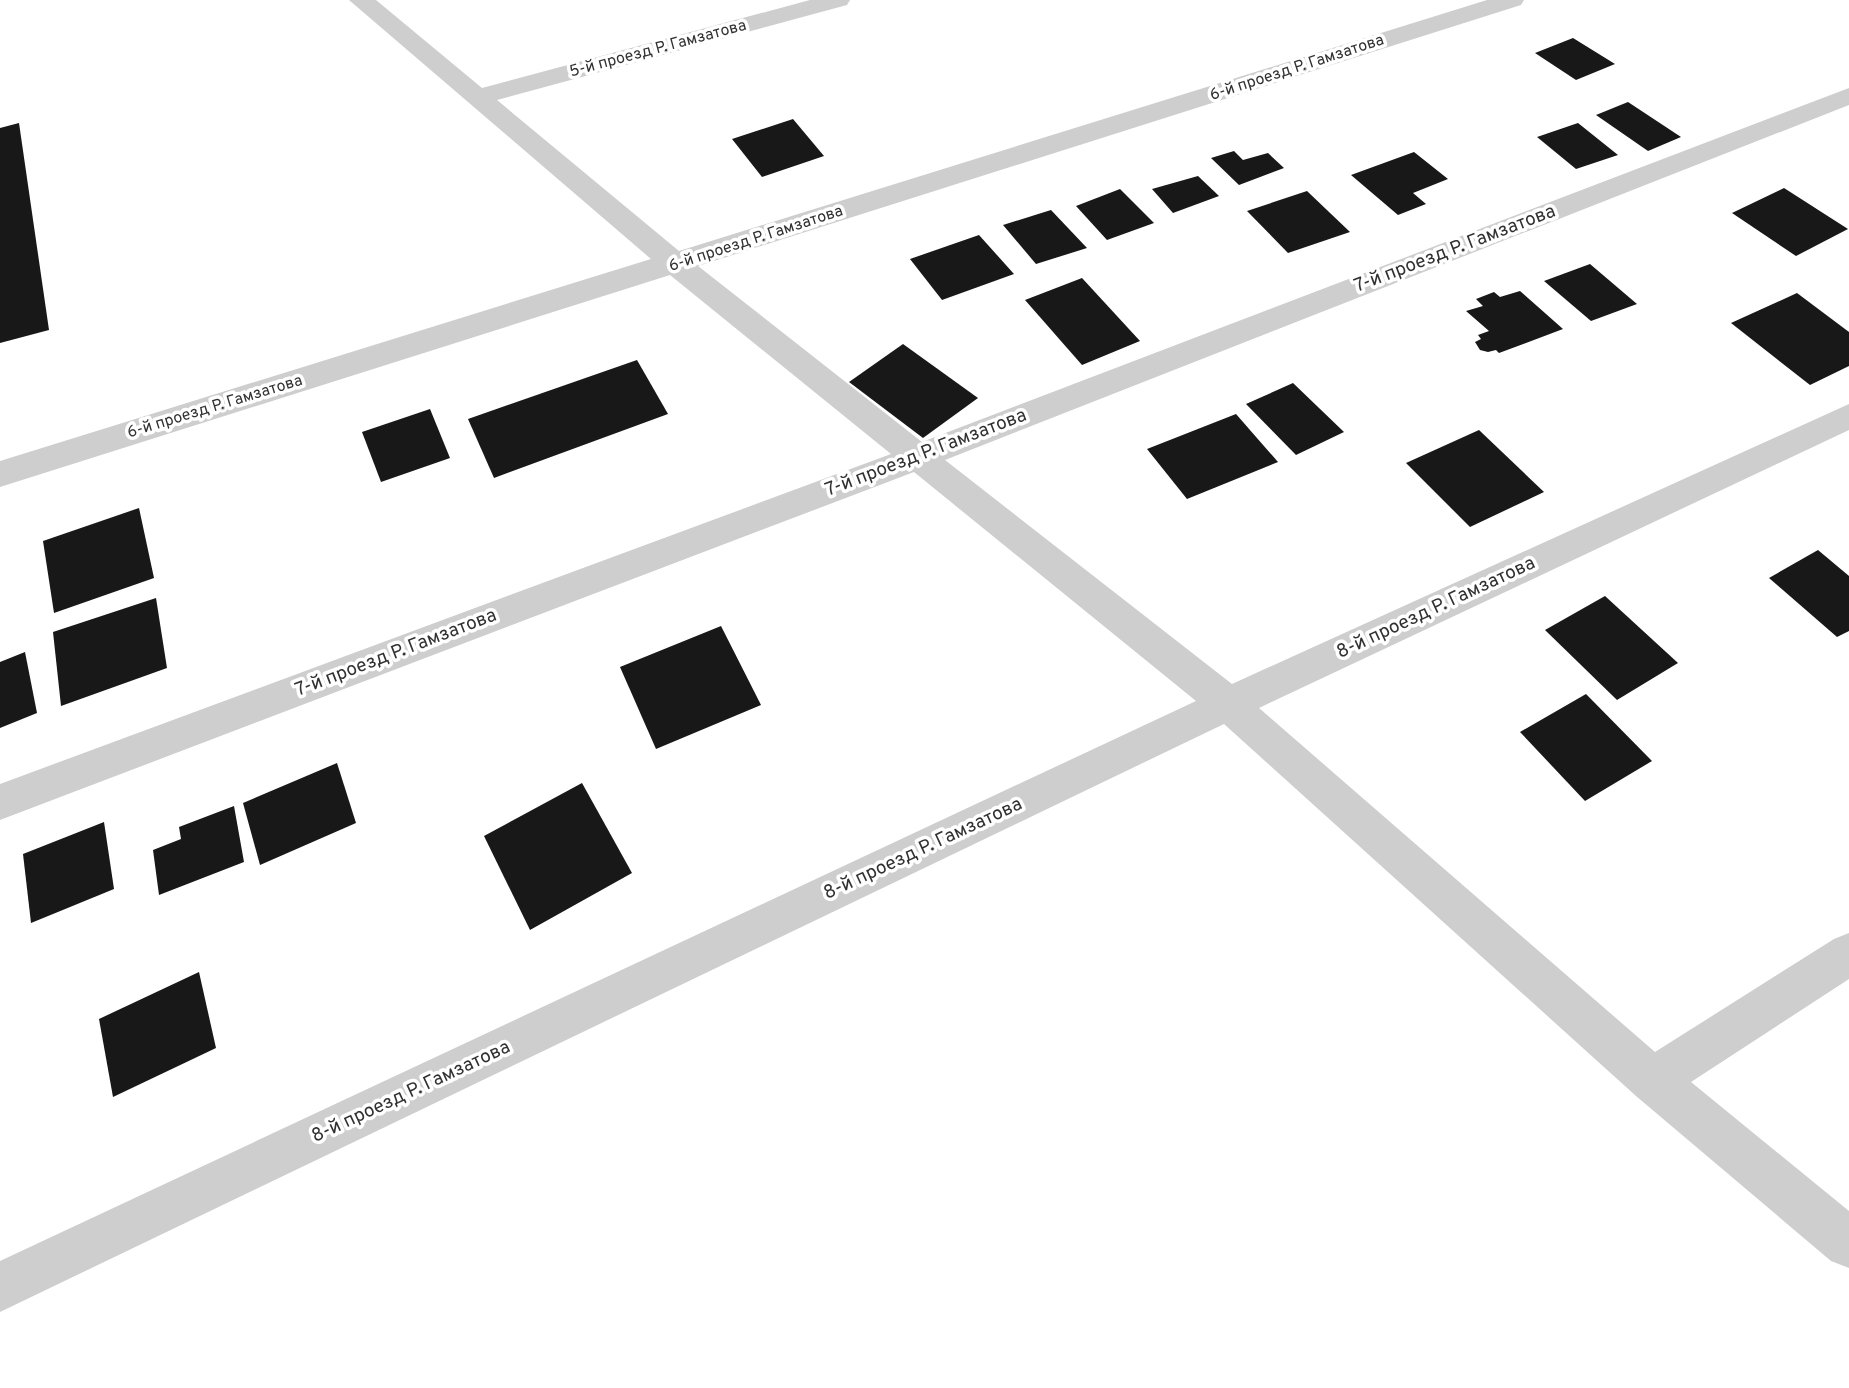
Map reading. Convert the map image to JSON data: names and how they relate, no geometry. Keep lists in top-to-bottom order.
{
  "streets": {
    "street": [
      "5-й проезд Р. Гамзатова",
      "6-й проезд Р. Гамзатова",
      "7-й проезд Р. Гамзатова",
      "8-й проезд Р. Гамзатова"
    ]
  }
}
